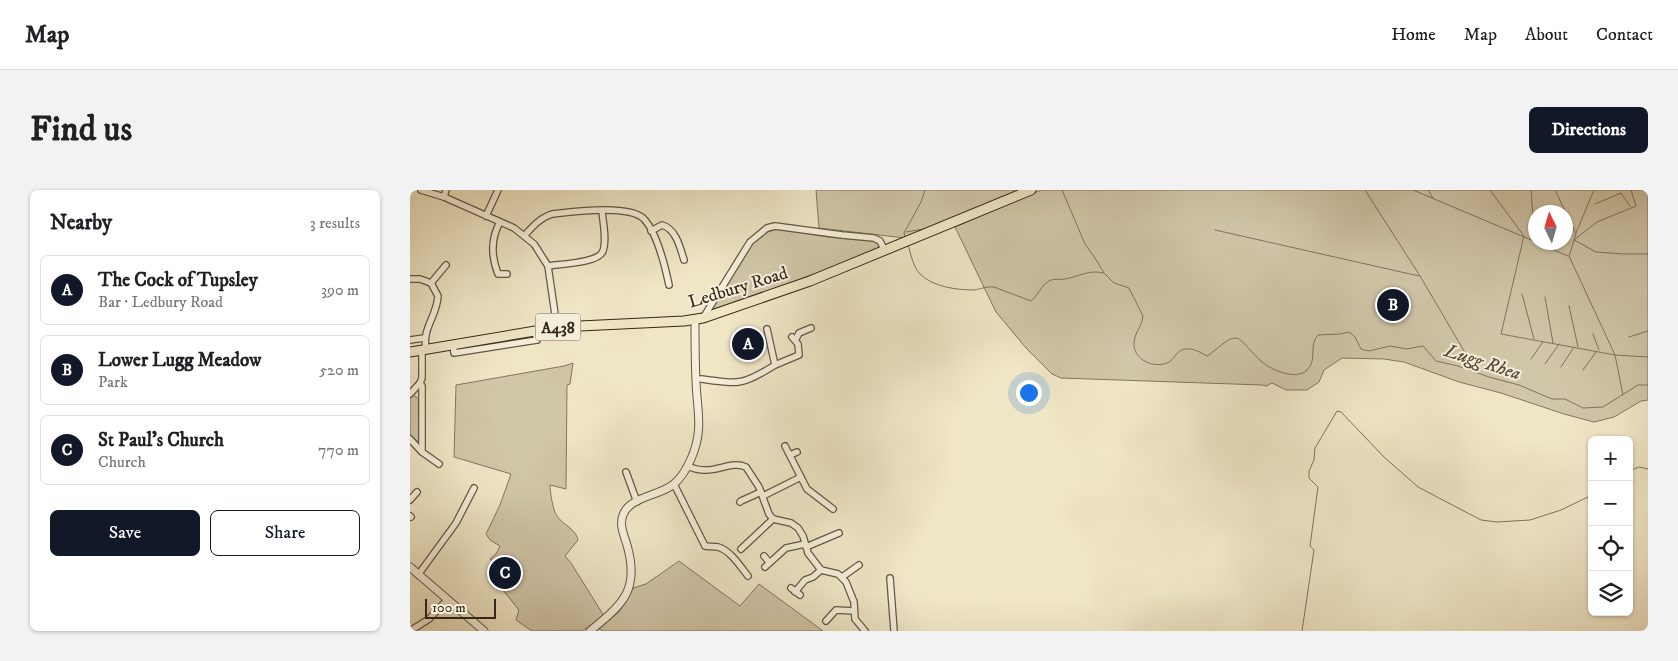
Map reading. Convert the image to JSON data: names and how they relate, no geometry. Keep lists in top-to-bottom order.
{
  "streets": {
    "highway": ["Ledbury Road", "A438"]
  },
  "crossings": [
    ["Ledbury Road", "A438"]
  ],
  "water": ["Lugg Rhea"],
  "scale_bar": "100 m",
  "north": "top",
  "page": {
    "header": "Map",
    "nav": [
      "Home",
      "Map",
      "About",
      "Contact"
    ],
    "buttons": [
      "Directions",
      ["Save", "Share"]
    ],
    "title": "Find us",
    "heading": ["Nearby", "3 results"],
    "list": [
      {
        "mark": "A",
        "name": "The Cock of Tupsley",
        "note": "Bar · Ledbury Road",
        "value": "390 m"
      },
      {
        "mark": "B",
        "name": "Lower Lugg Meadow",
        "note": "Park",
        "value": "520 m"
      },
      {
        "mark": "C",
        "name": "St Paul's Church",
        "note": "Church",
        "value": "770 m"
      }
    ],
    "pins": ["B", "A", "C"],
    "map_buttons": ["+", "−"],
    "scale": "100 m"
  }
}
